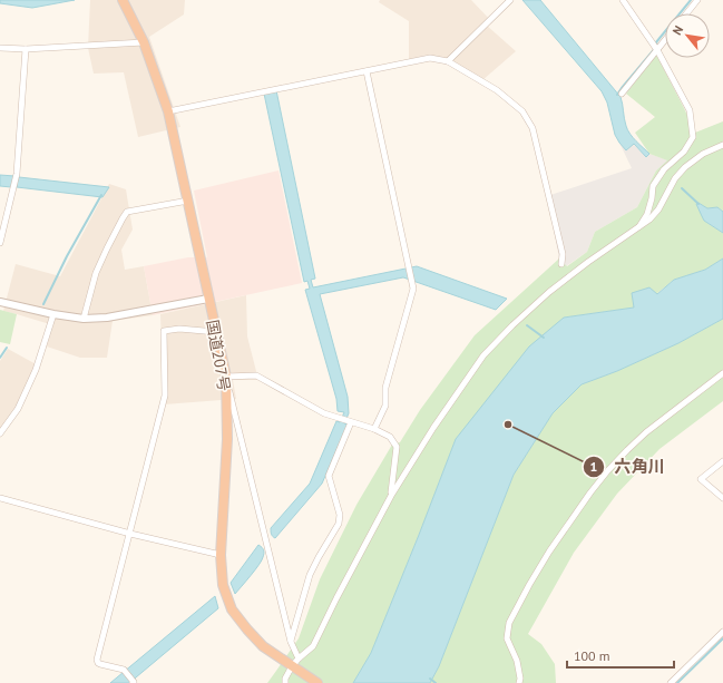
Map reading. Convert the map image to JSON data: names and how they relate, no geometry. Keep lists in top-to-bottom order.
{
  "streets": {
    "highway": ["国道207号"]
  },
  "places": ["六角川"],
  "scale_bar": "100 m",
  "north": "top left"
}
